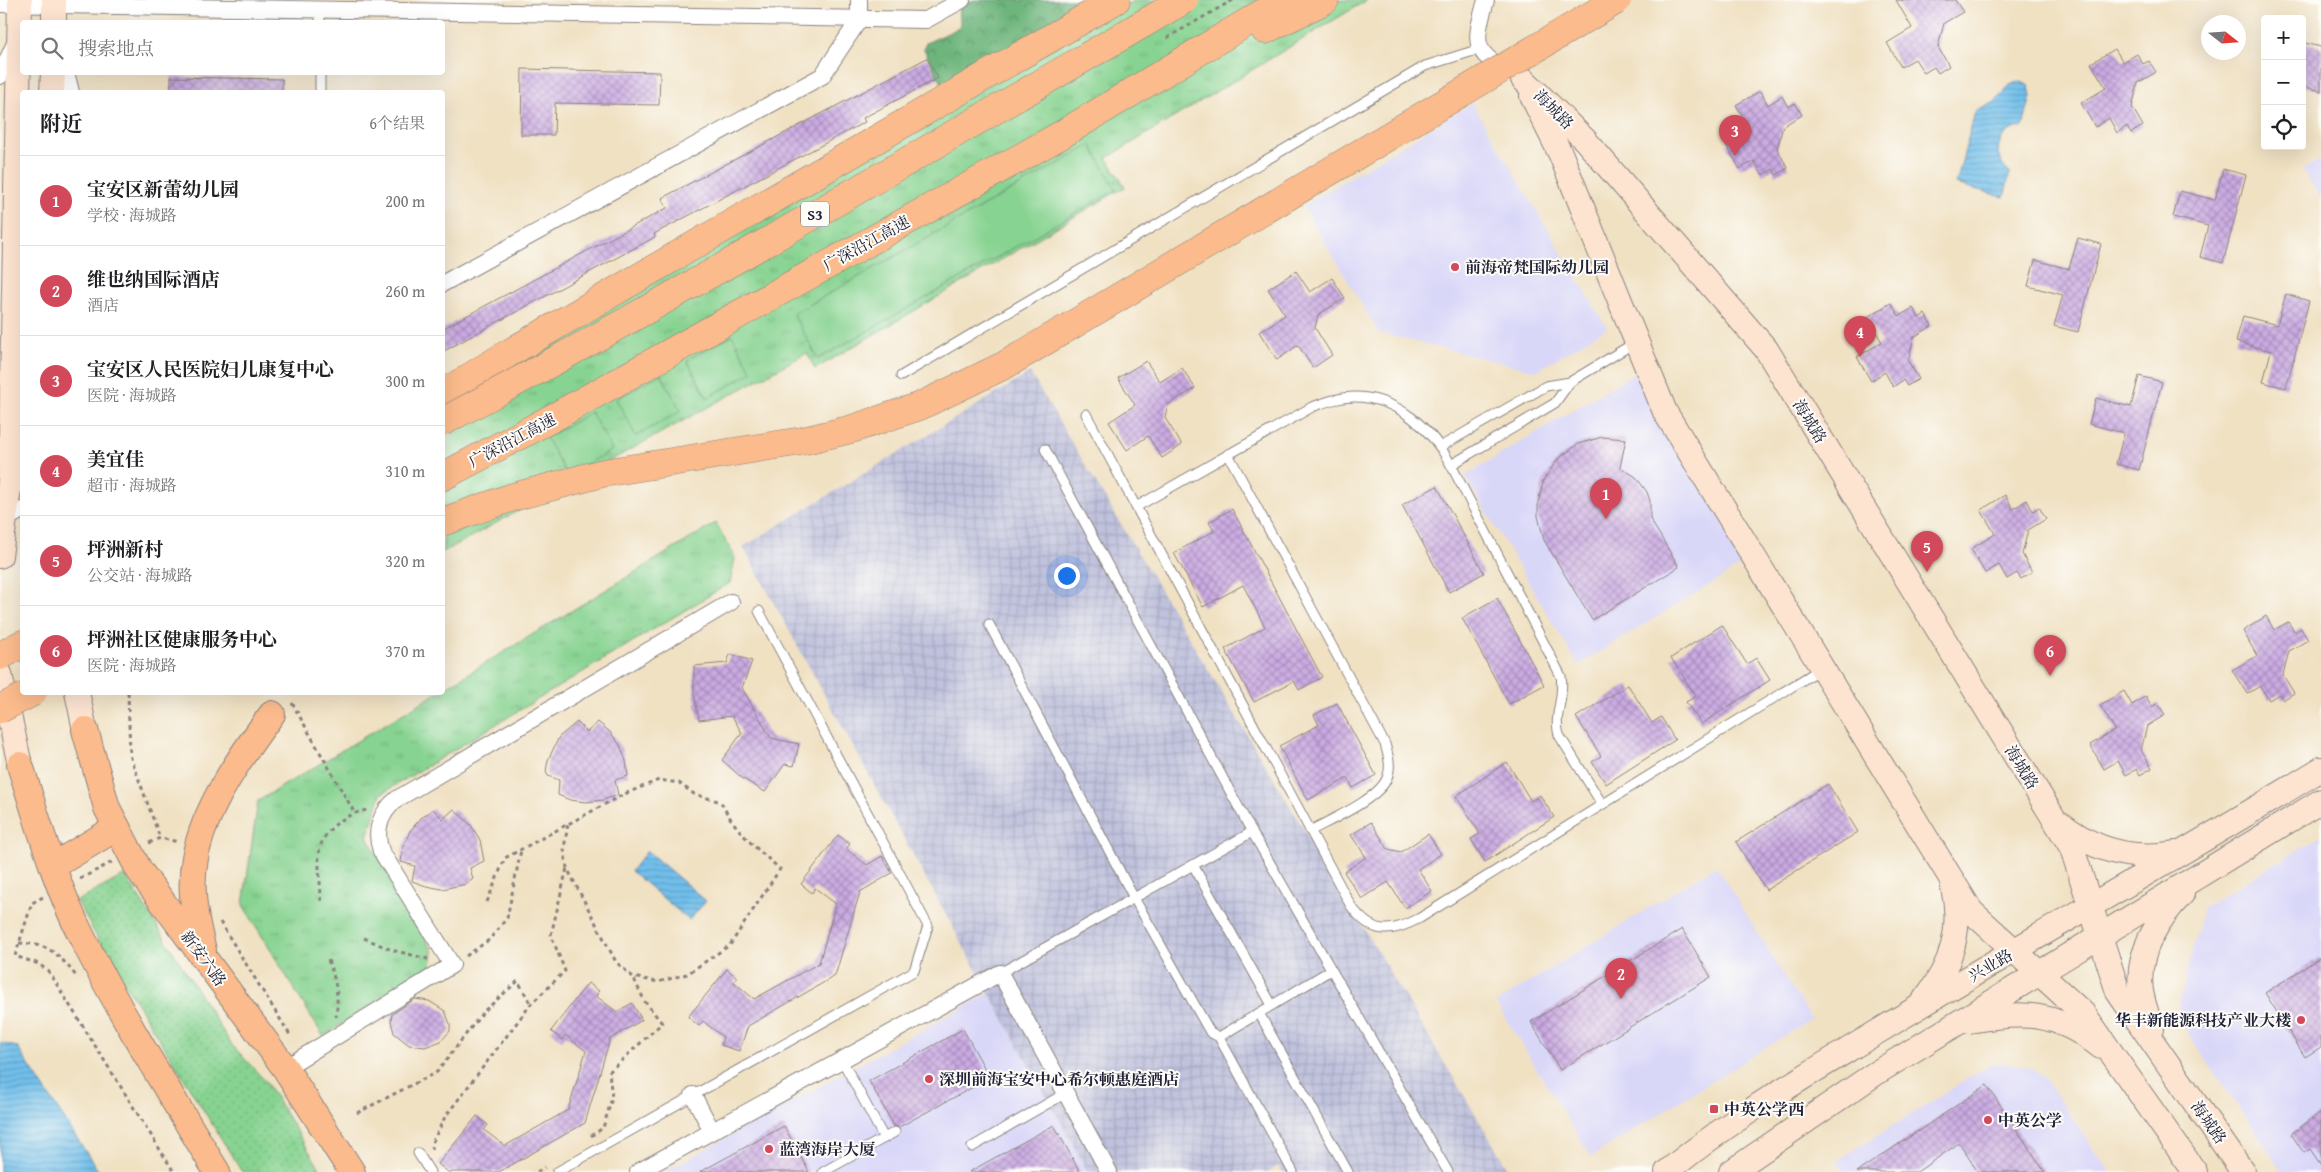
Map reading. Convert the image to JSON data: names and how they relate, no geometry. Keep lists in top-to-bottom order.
{
  "streets": {
    "highway": ["S3", "广深沿江高速"],
    "main road": ["海城路", "新安六路", "兴业路"]
  },
  "crossings": [
    ["海城路", "兴业路"]
  ],
  "places": {
    "other": [
      "前海帝梵国际幼儿园",
      "华丰新能源科技产业大楼",
      "深圳前海宝安中心希尔顿惠庭酒店",
      "中英公学",
      "蓝湾海岸大厦"
    ],
    "transit": ["中英公学西"]
  },
  "north": "right",
  "page": {
    "map_buttons": ["+", "−"],
    "search": "搜索地点",
    "heading": ["附近", "6个结果"],
    "pins": [
      "3",
      "4",
      "1",
      "5",
      "6",
      "2"
    ],
    "list": [
      {
        "mark": "1",
        "name": "宝安区新蕾幼儿园",
        "note": "学校 · 海城路",
        "value": "200 m"
      },
      {
        "mark": "2",
        "name": "维也纳国际酒店",
        "note": "酒店",
        "value": "260 m"
      },
      {
        "mark": "3",
        "name": "宝安区人民医院妇儿康复中心",
        "note": "医院 · 海城路",
        "value": "300 m"
      },
      {
        "mark": "4",
        "name": "美宜佳",
        "note": "超市 · 海城路",
        "value": "310 m"
      },
      {
        "mark": "5",
        "name": "坪洲新村",
        "note": "公交站 · 海城路",
        "value": "320 m"
      },
      {
        "mark": "6",
        "name": "坪洲社区健康服务中心",
        "note": "医院 · 海城路",
        "value": "370 m"
      }
    ]
  }
}
